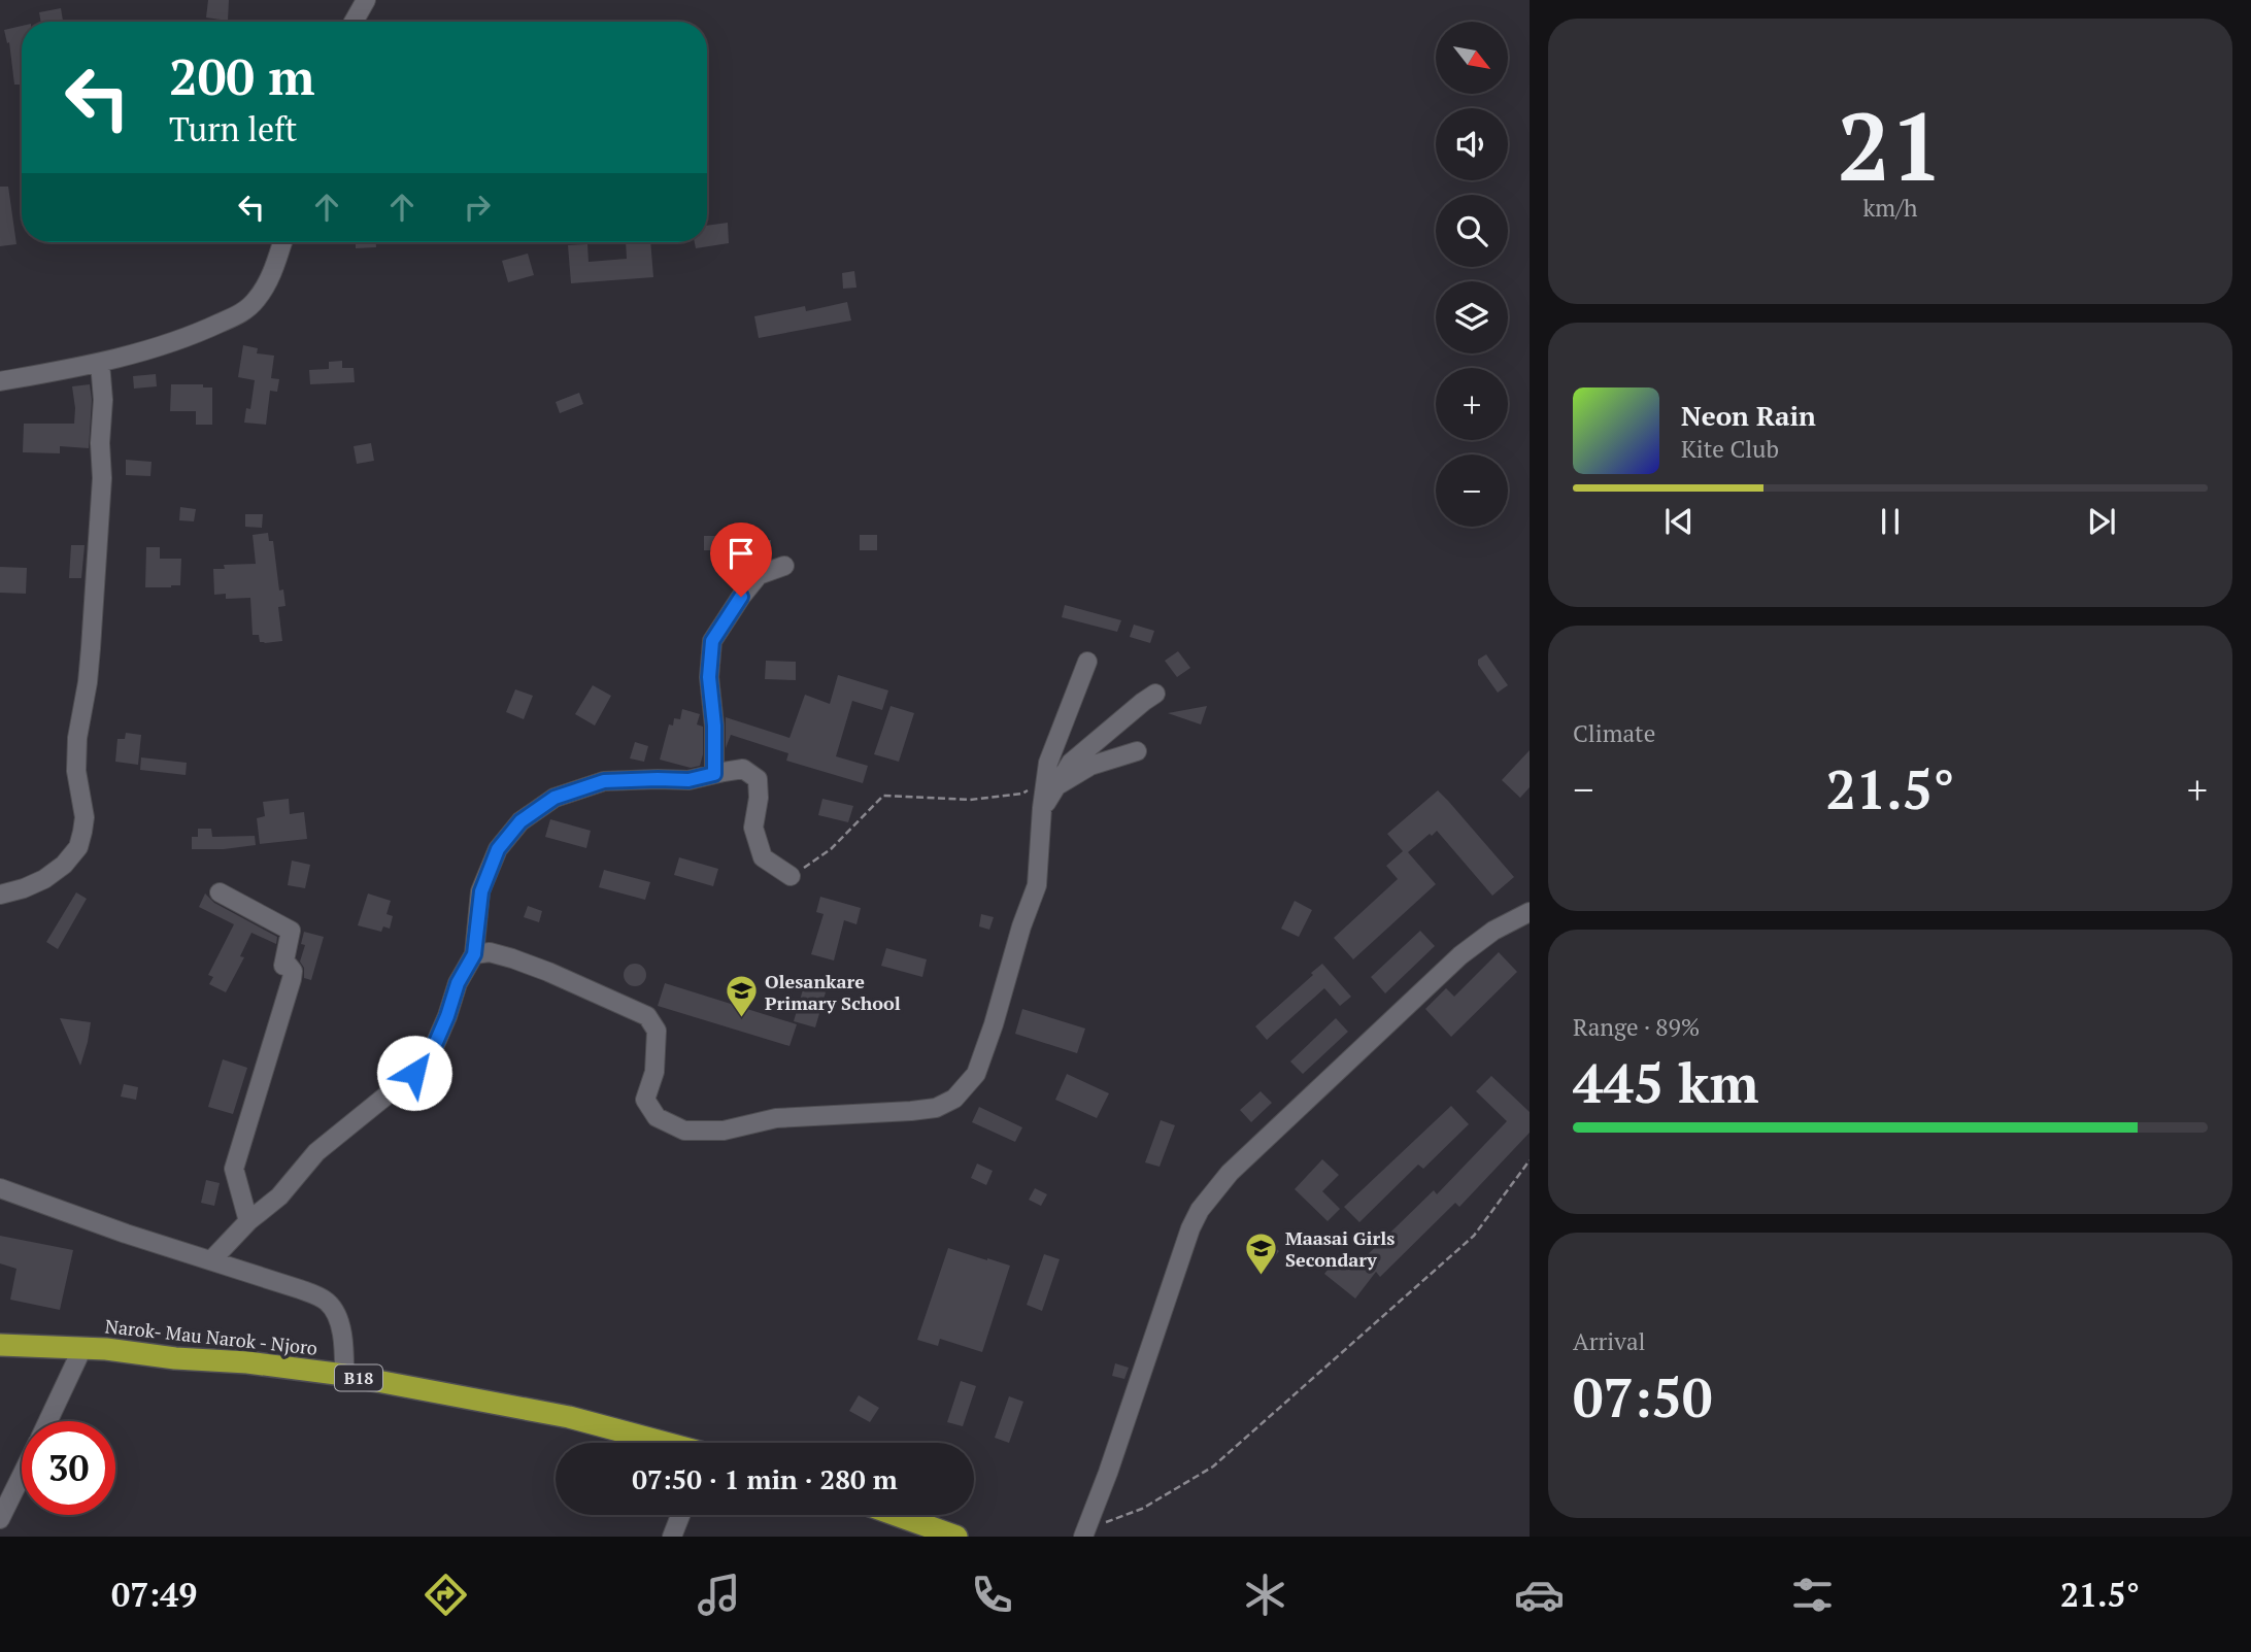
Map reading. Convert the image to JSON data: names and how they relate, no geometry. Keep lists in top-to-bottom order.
{
  "streets": {
    "highway": ["Narok- Mau Narok - Njoro", "B18"]
  },
  "places": {
    "school or university": ["Olesankare Primary School", "Maasai Girls Secondary"]
  },
  "north": "bottom right",
  "page": {
    "tile": [
      ["21", "km/h"],
      "Climate",
      ["Range · 89%", "445 km"],
      ["Arrival", "07:50"]
    ],
    "map_buttons": ["+", "−"],
    "turn": ["200 m", "Turn left"],
    "song": ["Neon Rain", "Kite Club"],
    "heat": ["−", "21.5°", "+"],
    "limit": "30",
    "trip": "07:50 · 1 min · 280 m",
    "tabs": ["07:49", "21.5°"]
  }
}
